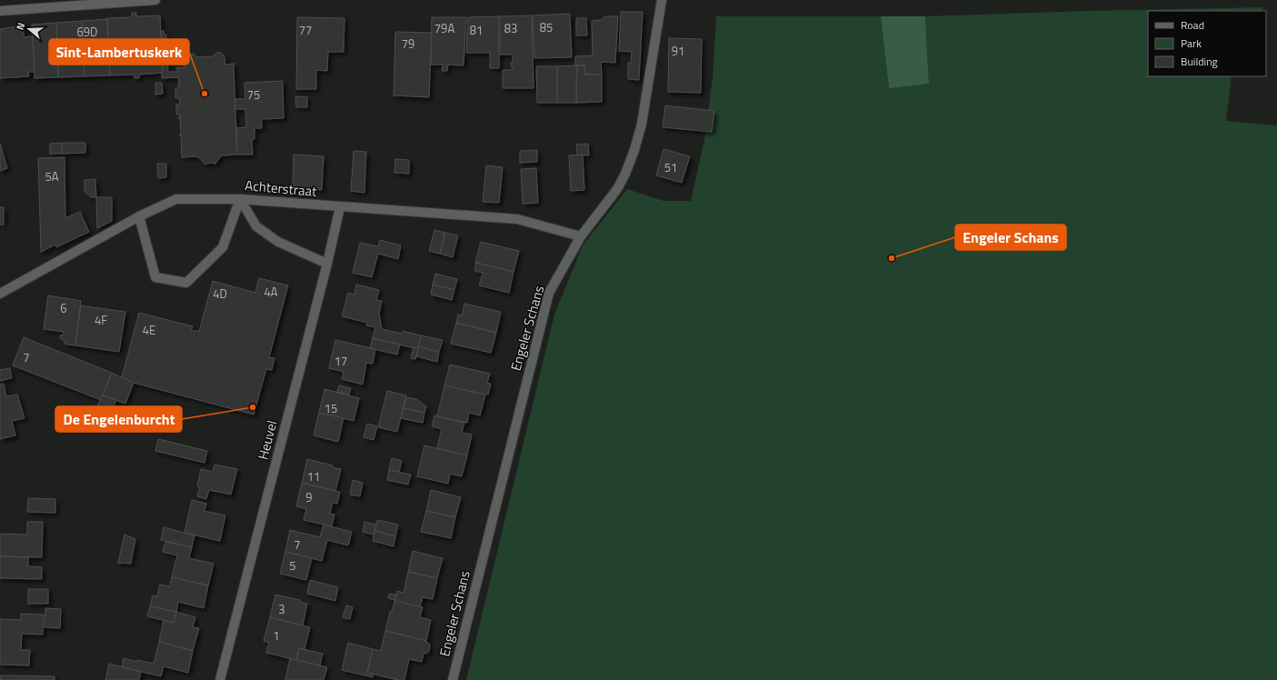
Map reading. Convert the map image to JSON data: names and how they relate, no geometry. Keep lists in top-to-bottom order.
{
  "streets": {
    "street": ["Achterstraat", "Engeler Schans", "Heuvel"]
  },
  "crossings": [
    ["Achterstraat", "Engeler Schans"],
    ["Achterstraat", "Heuvel"]
  ],
  "places": ["Sint-Lambertuskerk", "Engeler Schans", "De Engelenburcht"],
  "house_numbers": [
    "85",
    "79A",
    "83",
    "77",
    "81",
    "69D",
    "79",
    "91",
    "75",
    "51",
    "5A",
    "4A",
    "4D",
    "6",
    "4F",
    "4E",
    "7",
    "17",
    "15",
    "11",
    "9",
    "7",
    "5",
    "3",
    "1"
  ],
  "legend": ["Road", "Park", "Building"],
  "north": "left"
}
